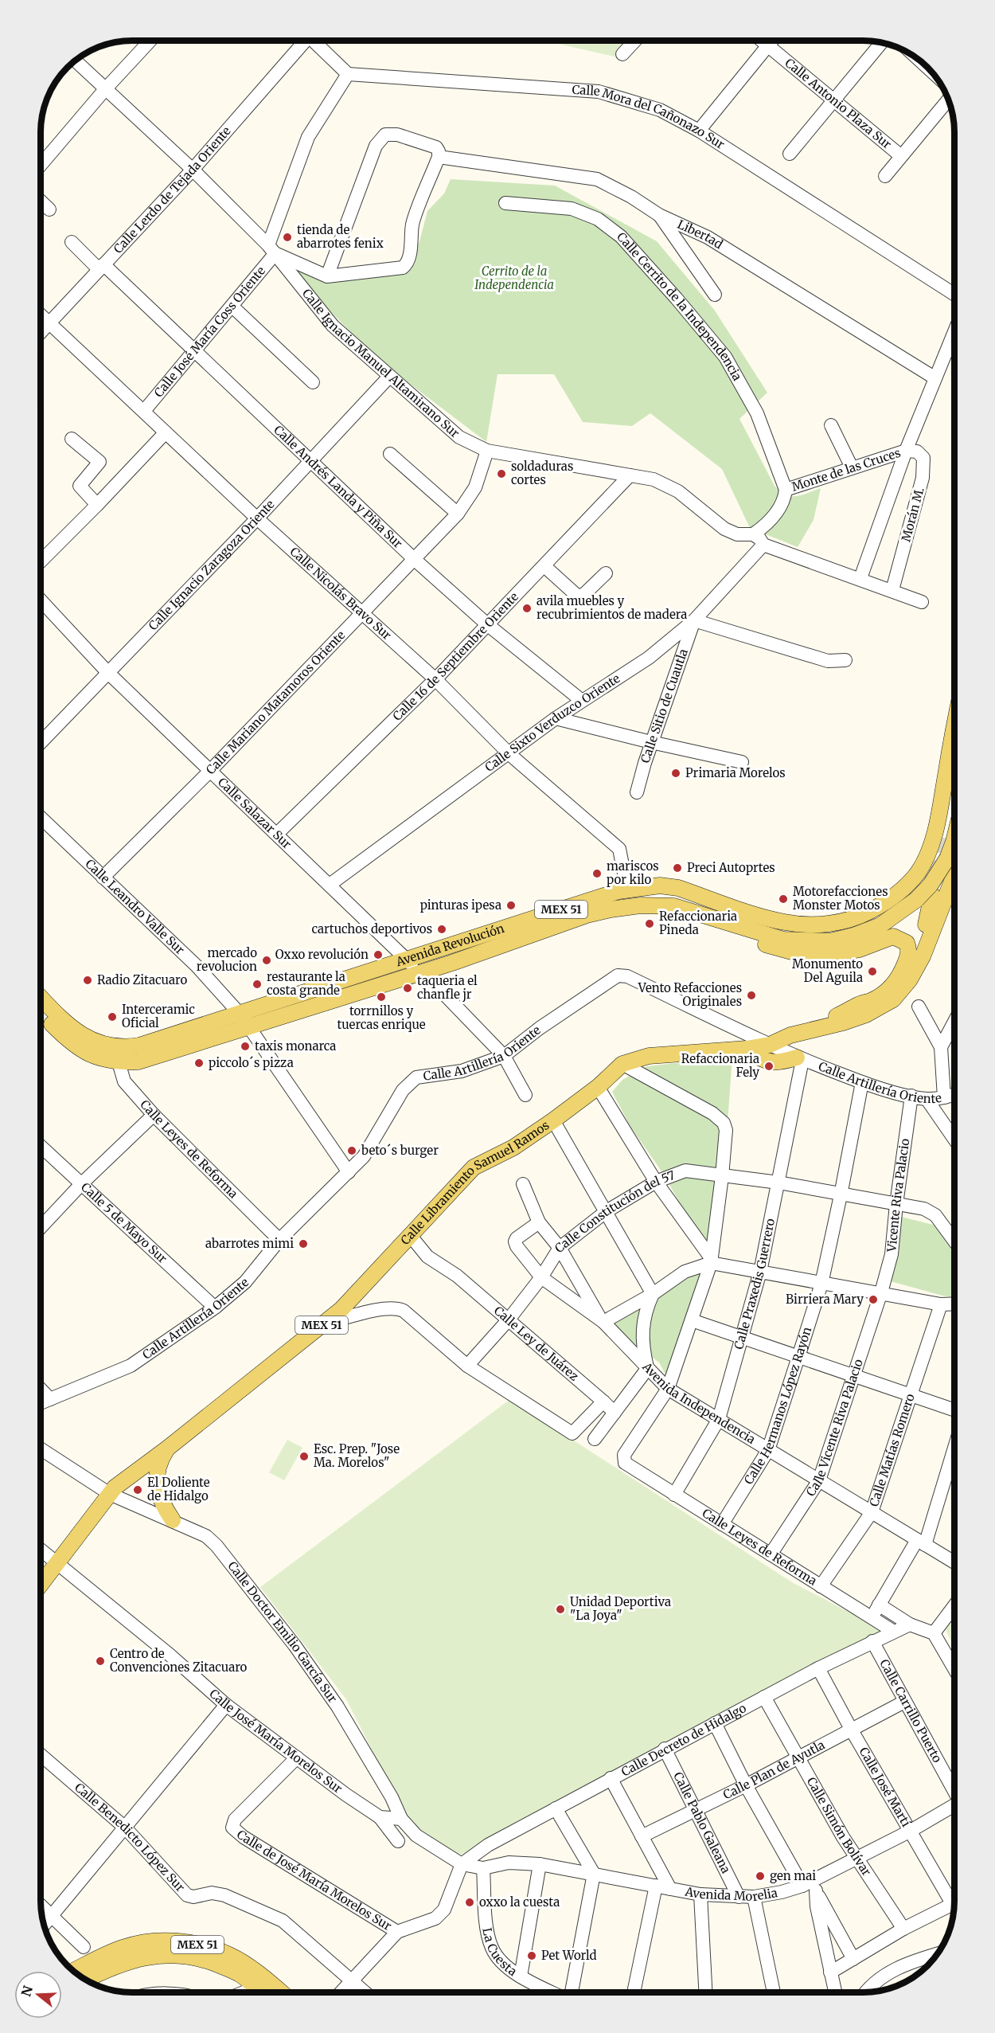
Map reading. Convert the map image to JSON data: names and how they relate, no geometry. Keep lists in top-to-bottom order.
{
  "streets": {
    "main road": ["MEX 51", "Avenida Revolución", "Calle Libramiento Samuel Ramos"],
    "street": [
      "Calle Antonio Plaza Sur",
      "Calle Mora del Cañonazo Sur",
      "Calle Lerdo de Tejada Oriente",
      "Libertad",
      "Calle Cerrito de la Independencia",
      "Calle José María Coss Oriente",
      "Calle Ignacio Manuel Altamirano Sur",
      "Monte de las Cruces",
      "Calle Andrés Landa y Piña Sur",
      "Morán M.",
      "Calle Ignacio Zaragoza Oriente",
      "Calle Nicolás Bravo Sur",
      "Calle 16 de Septiembre Oriente",
      "Calle Mariano Matamoros Oriente",
      "Calle Sitio de Cuautla",
      "Calle Sixto Verduzco Oriente",
      "Calle Salazar Sur",
      "Calle Leandro Valle Sur",
      "Calle Artillería Oriente",
      "Calle Leyes de Reforma",
      "Vicente Riva Palacio",
      "Calle Constitución del 57",
      "Calle 5 de Mayo Sur",
      "Calle Praxedis Guerrero",
      "Calle Ley de Juárez",
      "Avenida Independencia",
      "Calle Hermanos López Rayón",
      "Calle Vicente Riva Palacio",
      "Calle Matías Romero",
      "Calle Doctor Emilio García Sur",
      "Calle Carrillo Puerto",
      "Calle Decreto de Hidalgo",
      "Calle José María Morelos Sur",
      "Calle Plan de Ayutla",
      "Calle José Martí",
      "Calle Pablo Galeana",
      "Calle Simón Bolívar",
      "Calle Benedicto López Sur",
      "Calle de José María Morelos Sur",
      "Avenida Morelia",
      "La Cuesta"
    ]
  },
  "crossings": [
    ["Calle Mora del Cañonazo Sur", "Calle José María Coss Oriente"],
    ["Calle Lerdo de Tejada Oriente", "Calle Ignacio Manuel Altamirano Sur"],
    ["Calle Lerdo de Tejada Oriente", "Calle Andrés Landa y Piña Sur"],
    ["Calle Lerdo de Tejada Oriente", "Calle Nicolás Bravo Sur"],
    ["Libertad", "Monte de las Cruces"],
    ["Calle Cerrito de la Independencia", "Monte de las Cruces"],
    ["Calle José María Coss Oriente", "Calle Ignacio Manuel Altamirano Sur"],
    ["Calle José María Coss Oriente", "Calle Andrés Landa y Piña Sur"],
    ["Calle José María Coss Oriente", "Calle Nicolás Bravo Sur"],
    ["Calle Ignacio Manuel Altamirano Sur", "Monte de las Cruces"],
    ["Calle Ignacio Manuel Altamirano Sur", "Calle Ignacio Zaragoza Oriente"],
    ["Calle Ignacio Manuel Altamirano Sur", "Calle 16 de Septiembre Oriente"],
    ["Calle Ignacio Manuel Altamirano Sur", "Calle Mariano Matamoros Oriente"],
    ["Monte de las Cruces", "Morán M."],
    ["Calle Andrés Landa y Piña Sur", "Calle Ignacio Zaragoza Oriente"],
    ["Calle Andrés Landa y Piña Sur", "Calle 16 de Septiembre Oriente"],
    ["Calle Andrés Landa y Piña Sur", "Calle Mariano Matamoros Oriente"],
    ["Calle Andrés Landa y Piña Sur", "Calle Sixto Verduzco Oriente"],
    ["Calle Ignacio Zaragoza Oriente", "Calle Nicolás Bravo Sur"],
    ["Calle Ignacio Zaragoza Oriente", "Calle Salazar Sur"],
    ["Calle Nicolás Bravo Sur", "Calle 16 de Septiembre Oriente"],
    ["Calle Nicolás Bravo Sur", "Calle Mariano Matamoros Oriente"],
    ["Calle Nicolás Bravo Sur", "Calle Sixto Verduzco Oriente"],
    ["Calle Nicolás Bravo Sur", "Avenida Revolución"],
    ["Calle 16 de Septiembre Oriente", "Calle Salazar Sur"],
    ["Calle Mariano Matamoros Oriente", "Calle Salazar Sur"],
    ["Calle Mariano Matamoros Oriente", "Calle Leandro Valle Sur"],
    ["Calle Sitio de Cuautla", "Calle Sixto Verduzco Oriente"],
    ["Calle Sixto Verduzco Oriente", "Calle Salazar Sur"],
    ["Calle Salazar Sur", "Avenida Revolución"],
    ["Calle Leandro Valle Sur", "Avenida Revolución"],
    ["Calle Leandro Valle Sur", "Calle Artillería Oriente"],
    ["MEX 51", "Calle Libramiento Samuel Ramos"],
    ["MEX 51", "Calle Doctor Emilio García Sur"],
    ["MEX 51", "Calle José María Morelos Sur"],
    ["Avenida Revolución", "Calle Leyes de Reforma"],
    ["Calle Artillería Oriente", "Calle Leyes de Reforma"],
    ["Calle Artillería Oriente", "Calle Libramiento Samuel Ramos"],
    ["Calle Artillería Oriente", "Vicente Riva Palacio"],
    ["Calle Artillería Oriente", "Calle 5 de Mayo Sur"],
    ["Calle Artillería Oriente", "Calle Praxedis Guerrero"],
    ["Calle Artillería Oriente", "Calle Hermanos López Rayón"],
    ["Calle Leyes de Reforma", "Calle Praxedis Guerrero"],
    ["Calle Leyes de Reforma", "Avenida Independencia"],
    ["Calle Leyes de Reforma", "Calle Hermanos López Rayón"],
    ["Calle Leyes de Reforma", "Calle Vicente Riva Palacio"],
    ["Calle Leyes de Reforma", "Calle Matías Romero"],
    ["Calle Leyes de Reforma", "Calle Decreto de Hidalgo"],
    ["Calle Libramiento Samuel Ramos", "Calle Ley de Juárez"],
    ["Calle Libramiento Samuel Ramos", "Calle Doctor Emilio García Sur"],
    ["Vicente Riva Palacio", "Calle Constitución del 57"],
    ["Vicente Riva Palacio", "Calle Vicente Riva Palacio"],
    ["Calle Constitución del 57", "Calle Praxedis Guerrero"],
    ["Calle Constitución del 57", "Calle Ley de Juárez"],
    ["Calle Constitución del 57", "Calle Hermanos López Rayón"],
    ["Calle Praxedis Guerrero", "Avenida Independencia"],
    ["Avenida Independencia", "Calle Hermanos López Rayón"],
    ["Avenida Independencia", "Calle Vicente Riva Palacio"],
    ["Avenida Independencia", "Calle Matías Romero"],
    ["Calle Doctor Emilio García Sur", "Calle Decreto de Hidalgo"],
    ["Calle Doctor Emilio García Sur", "Avenida Morelia"],
    ["Calle Doctor Emilio García Sur", "La Cuesta"],
    ["Calle Carrillo Puerto", "Calle Decreto de Hidalgo"],
    ["Calle Carrillo Puerto", "Calle Plan de Ayutla"],
    ["Calle Decreto de Hidalgo", "Calle José Martí"],
    ["Calle Decreto de Hidalgo", "Calle Pablo Galeana"],
    ["Calle Decreto de Hidalgo", "Calle Simón Bolívar"],
    ["Calle José María Morelos Sur", "Calle de José María Morelos Sur"],
    ["Calle Plan de Ayutla", "Calle José Martí"],
    ["Calle Plan de Ayutla", "Calle Pablo Galeana"],
    ["Calle Plan de Ayutla", "Calle Simón Bolívar"],
    ["Calle José Martí", "Avenida Morelia"],
    ["Calle Pablo Galeana", "Avenida Morelia"],
    ["Calle Simón Bolívar", "Avenida Morelia"],
    ["Avenida Morelia", "La Cuesta"]
  ],
  "parks": ["Cerrito de la Independencia"],
  "places": [
    "tienda de abarrotes fenix",
    "soldaduras cortes",
    "avila muebles y recubrimientos de madera",
    "Primaria Morelos",
    "Preci Autoprtes",
    "mariscos por kilo",
    "Motorefacciones Monster Motos",
    "pinturas ipesa",
    "Refaccionaria Pineda",
    "cartuchos deportivos",
    "Oxxo revolución",
    "mercado revolucion",
    "Monumento Del Aguila",
    "Radio Zitacuaro",
    "restaurante la costa grande",
    "taqueria el chanfle jr",
    "Vento Refacciones Originales",
    "torrnillos y tuercas enrique",
    "Interceramic Oficial",
    "taxis monarca",
    "piccolo´s pizza",
    "Refaccionaria Fely",
    "beto´s burger",
    "abarrotes mimi",
    "Birriera Mary",
    "Esc. Prep. \"Jose Ma. Morelos\"",
    "El Doliente de Hidalgo",
    "Unidad Deportiva \"La Joya\"",
    "Centro de Convenciones Zitacuaro",
    "gen mai",
    "oxxo la cuesta",
    "Pet World"
  ],
  "north": "left"
}
